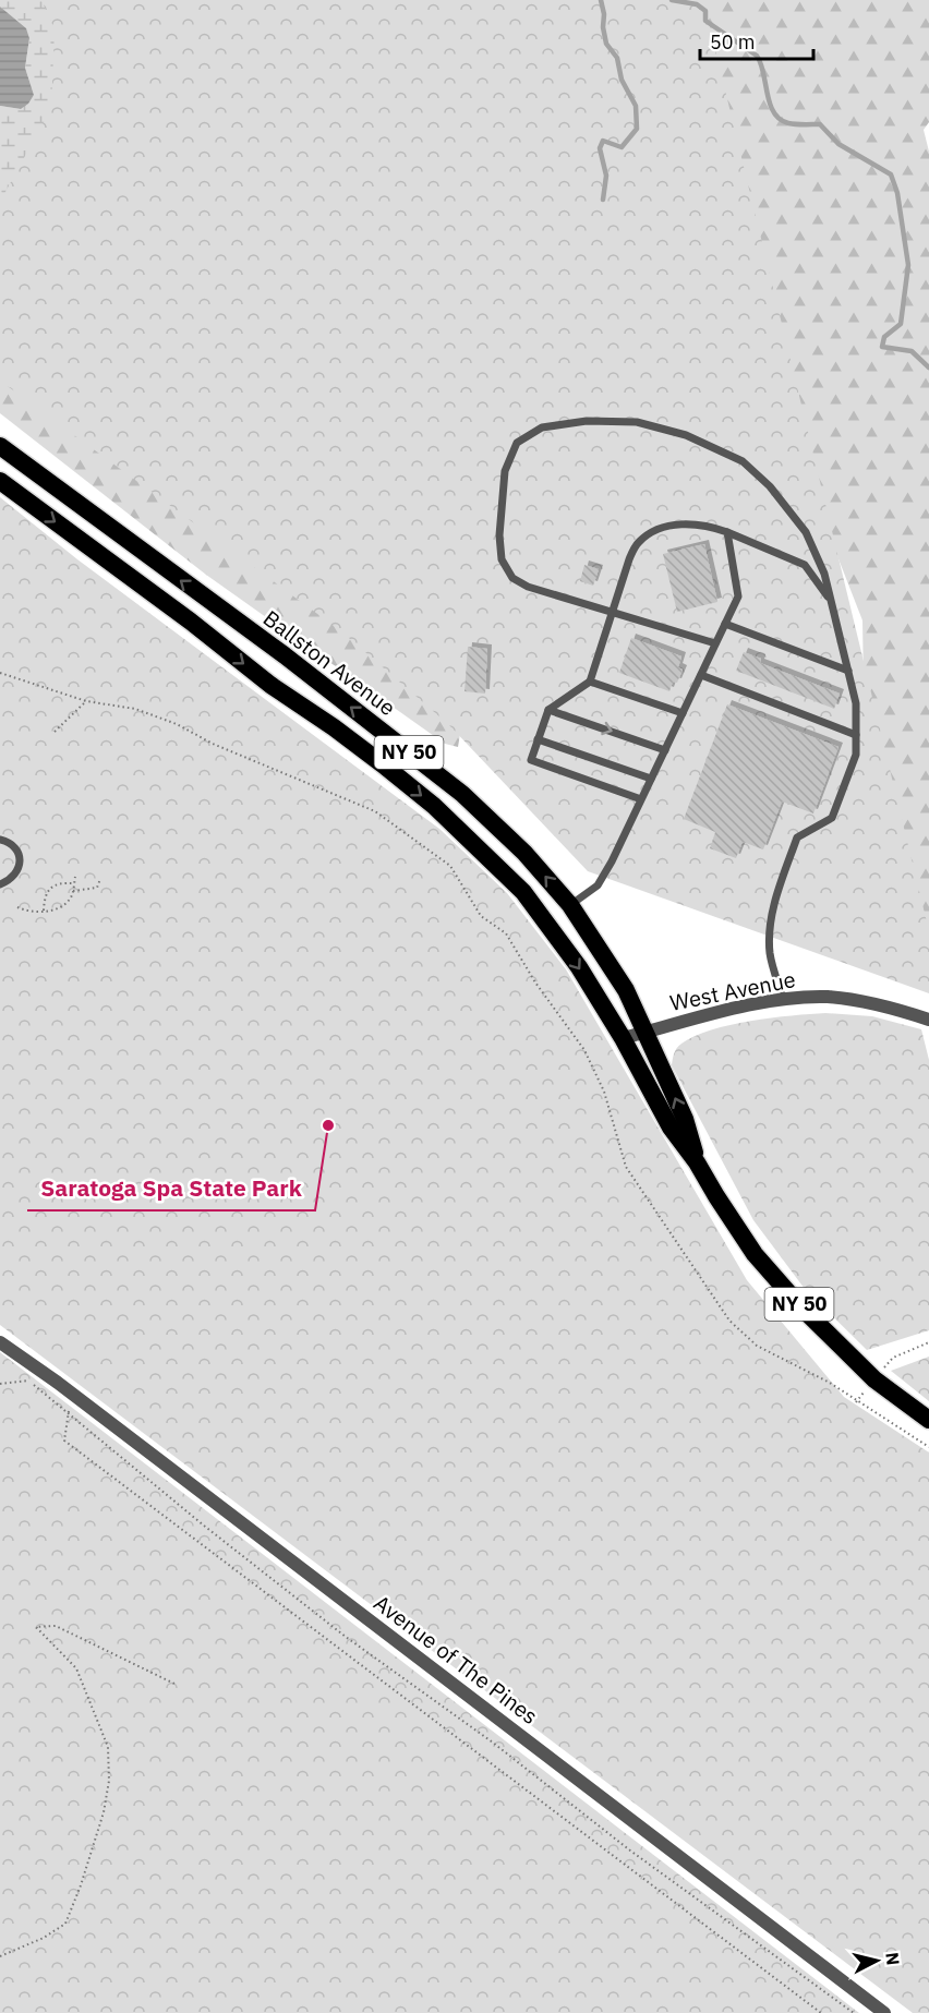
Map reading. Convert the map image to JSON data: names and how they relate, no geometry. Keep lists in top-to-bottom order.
{
  "streets": {
    "highway": ["Ballston Avenue", "NY 50"],
    "street": ["West Avenue", "Avenue of The Pines"]
  },
  "crossings": [
    ["Ballston Avenue", "West Avenue"]
  ],
  "places": ["Saratoga Spa State Park"],
  "scale_bar": "50 m",
  "north": "right"
}
